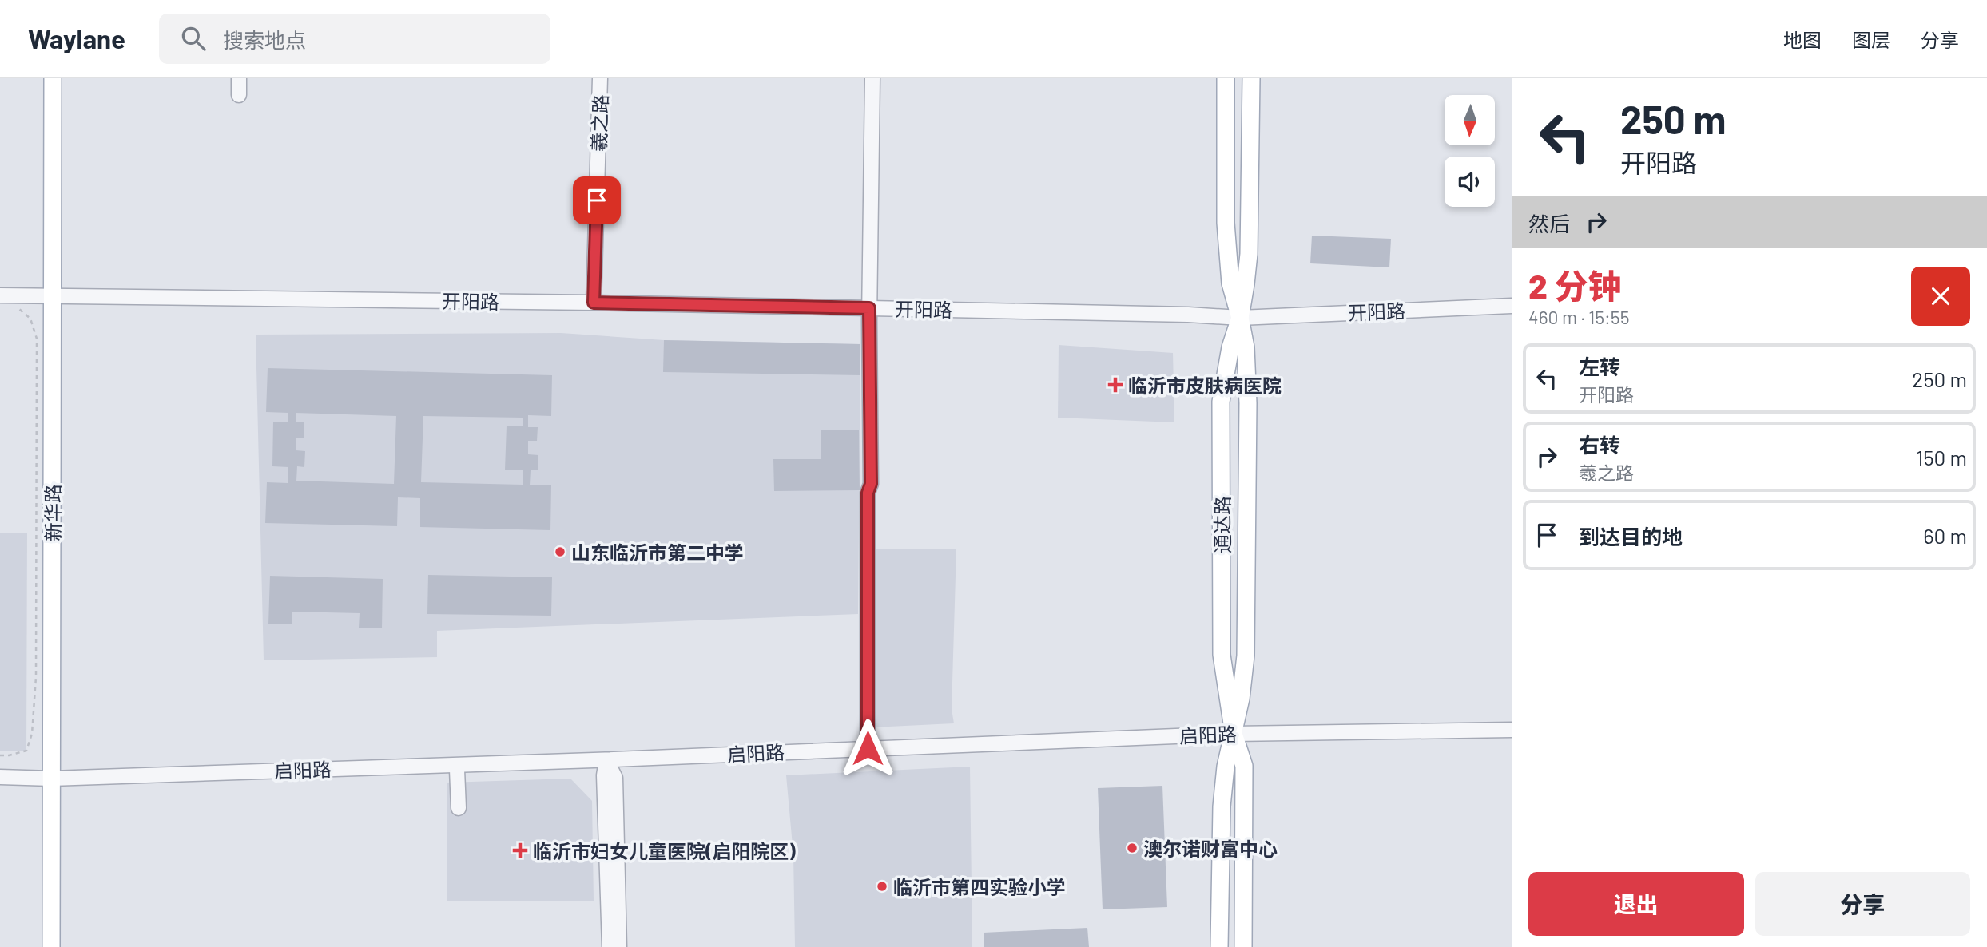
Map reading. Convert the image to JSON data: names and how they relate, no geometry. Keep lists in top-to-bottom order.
{
  "streets": {
    "main road": ["新华路", "通达路"],
    "street": ["羲之路", "开阳路", "启阳路"]
  },
  "crossings": [
    ["羲之路", "开阳路"],
    ["开阳路", "新华路"],
    ["开阳路", "通达路"],
    ["新华路", "启阳路"],
    ["通达路", "启阳路"]
  ],
  "places": {
    "health": ["临沂市皮肤病医院", "临沂市妇女儿童医院(启阳院区)"],
    "other": ["山东临沂市第二中学", "澳尔诺财富中心", "临沂市第四实验小学"]
  },
  "north": "bottom",
  "page": {
    "header": "Waylane",
    "search": "搜索地点",
    "nav": ["地图", "图层", "分享"],
    "turn": ["250 m", "开阳路"],
    "then": "然后",
    "heading": ["2 分钟", "460 m · 15:55"],
    "list": [
      {
        "name": "左转",
        "note": "开阳路",
        "value": "250 m"
      },
      {
        "name": "右转",
        "note": "羲之路",
        "value": "150 m"
      },
      {
        "name": "到达目的地",
        "value": "60 m"
      }
    ],
    "buttons": ["退出", "分享"]
  }
}
